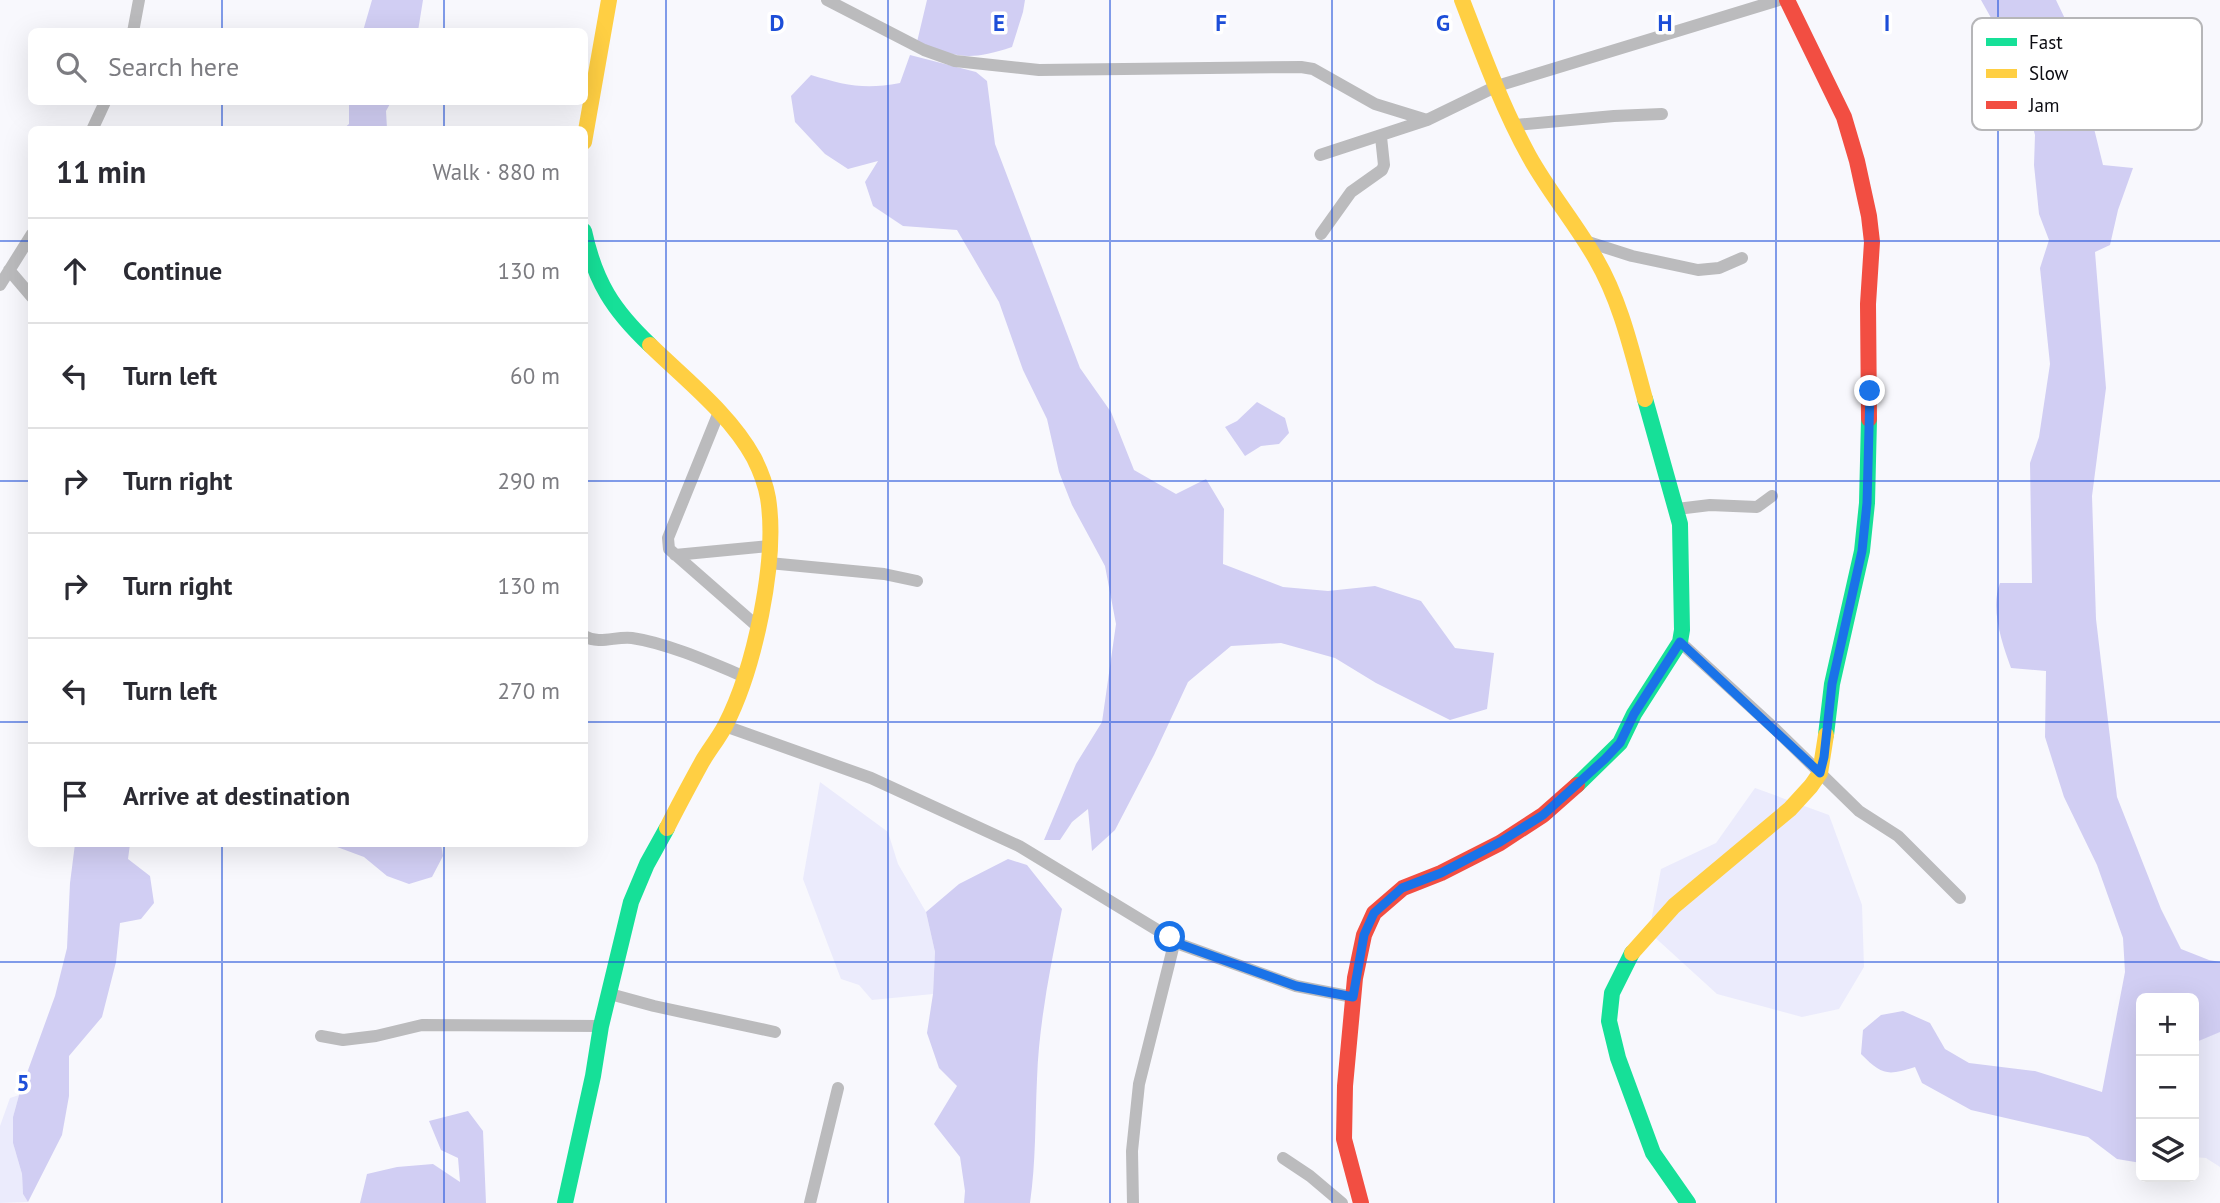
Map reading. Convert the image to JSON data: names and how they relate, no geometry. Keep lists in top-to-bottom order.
{
  "legend": ["Fast", "Slow", "Jam"],
  "page": {
    "search": "Search here",
    "heading": ["11 min", "Walk · 880 m"],
    "list": [
      ["Continue", "130 m"],
      ["Turn left", "60 m"],
      ["Turn right", "290 m"],
      ["Turn right", "130 m"],
      ["Turn left", "270 m"],
      "Arrive at destination"
    ],
    "map_buttons": ["+", "−"]
  },
  "grid": {
    "columns": [
      "D",
      "E",
      "F",
      "G",
      "H",
      "I"
    ],
    "rows": ["5"]
  }
}
